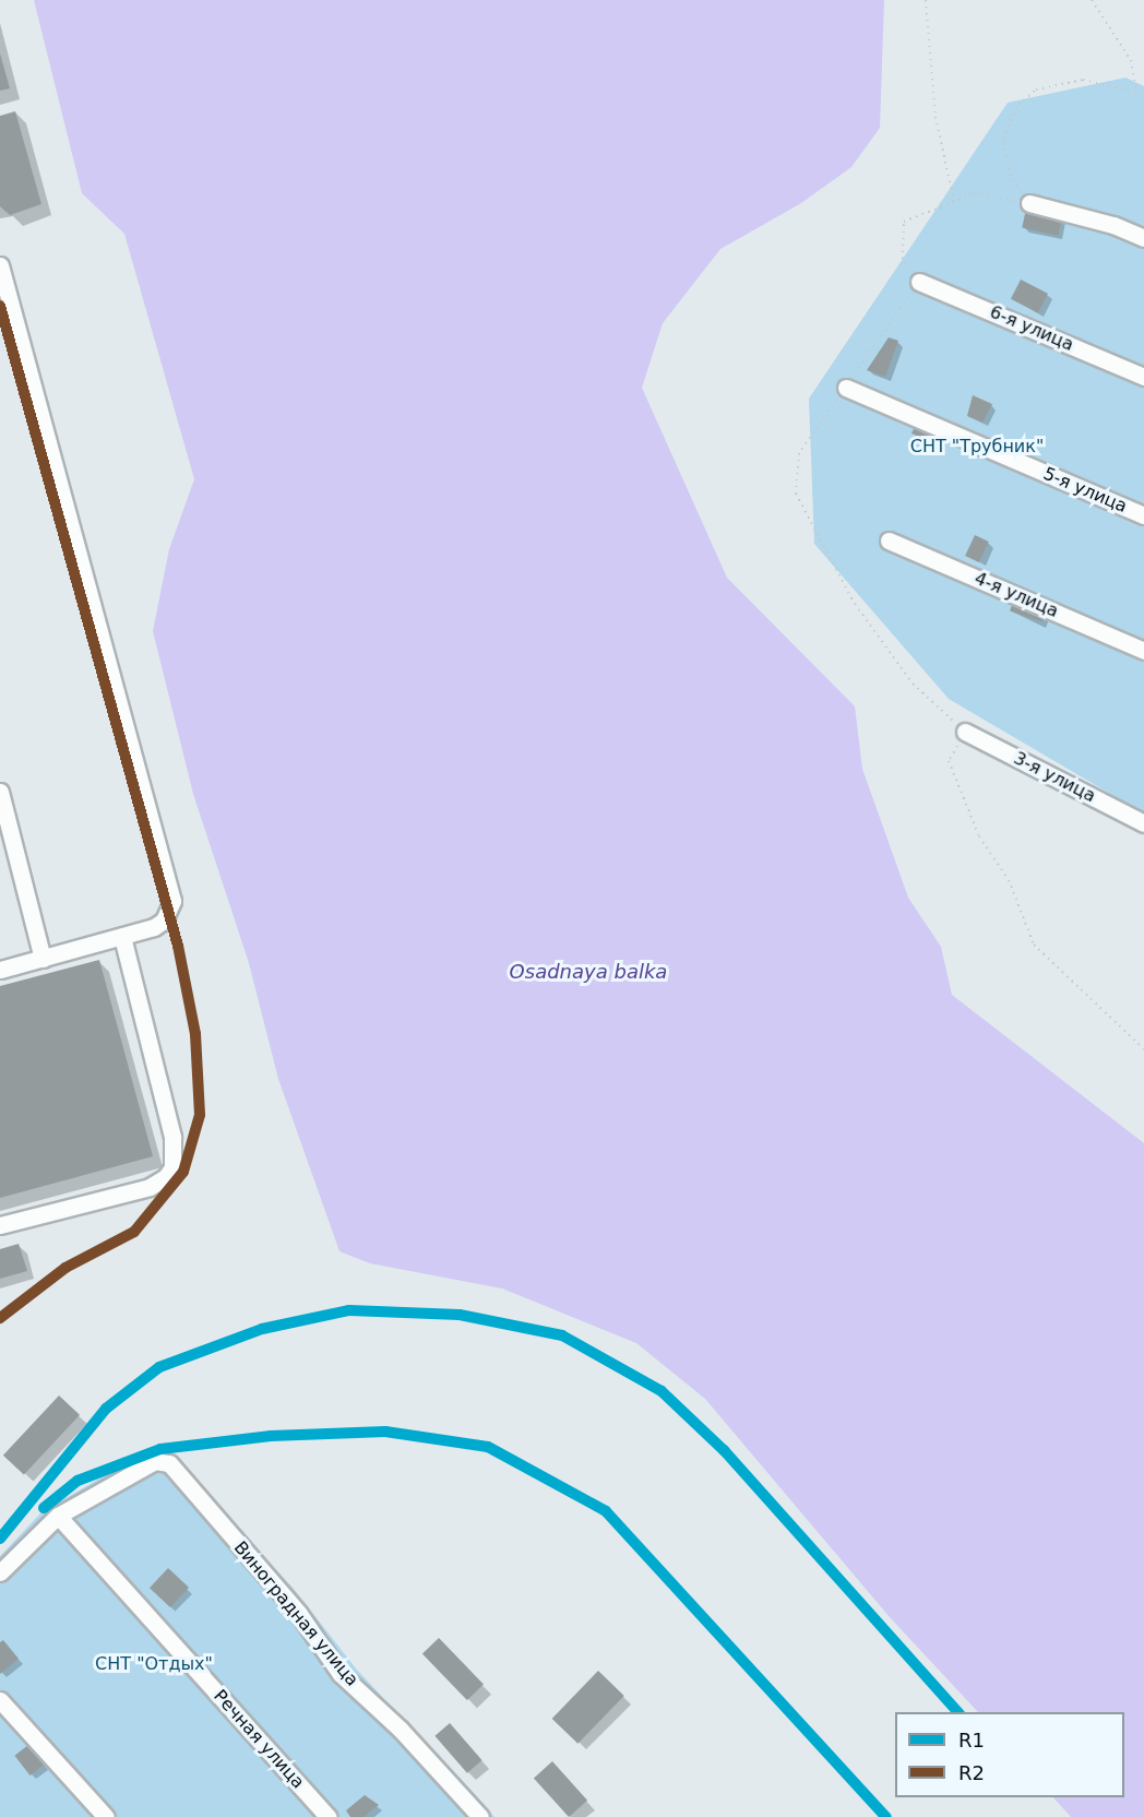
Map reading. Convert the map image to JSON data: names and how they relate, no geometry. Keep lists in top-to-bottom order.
{
  "streets": {
    "street": [
      "6-я улица",
      "5-я улица",
      "4-я улица",
      "3-я улица",
      "Виноградная улица",
      "Речная улица"
    ]
  },
  "crossings": [
    ["Виноградная улица", "Речная улица"]
  ],
  "water": ["Osadnaya balka"],
  "parks": ["СНТ \"Трубник\"", "СНТ \"Отдых\""],
  "lines": ["transit line R2", "transit line R1"],
  "legend": ["R1", "R2"]
}
